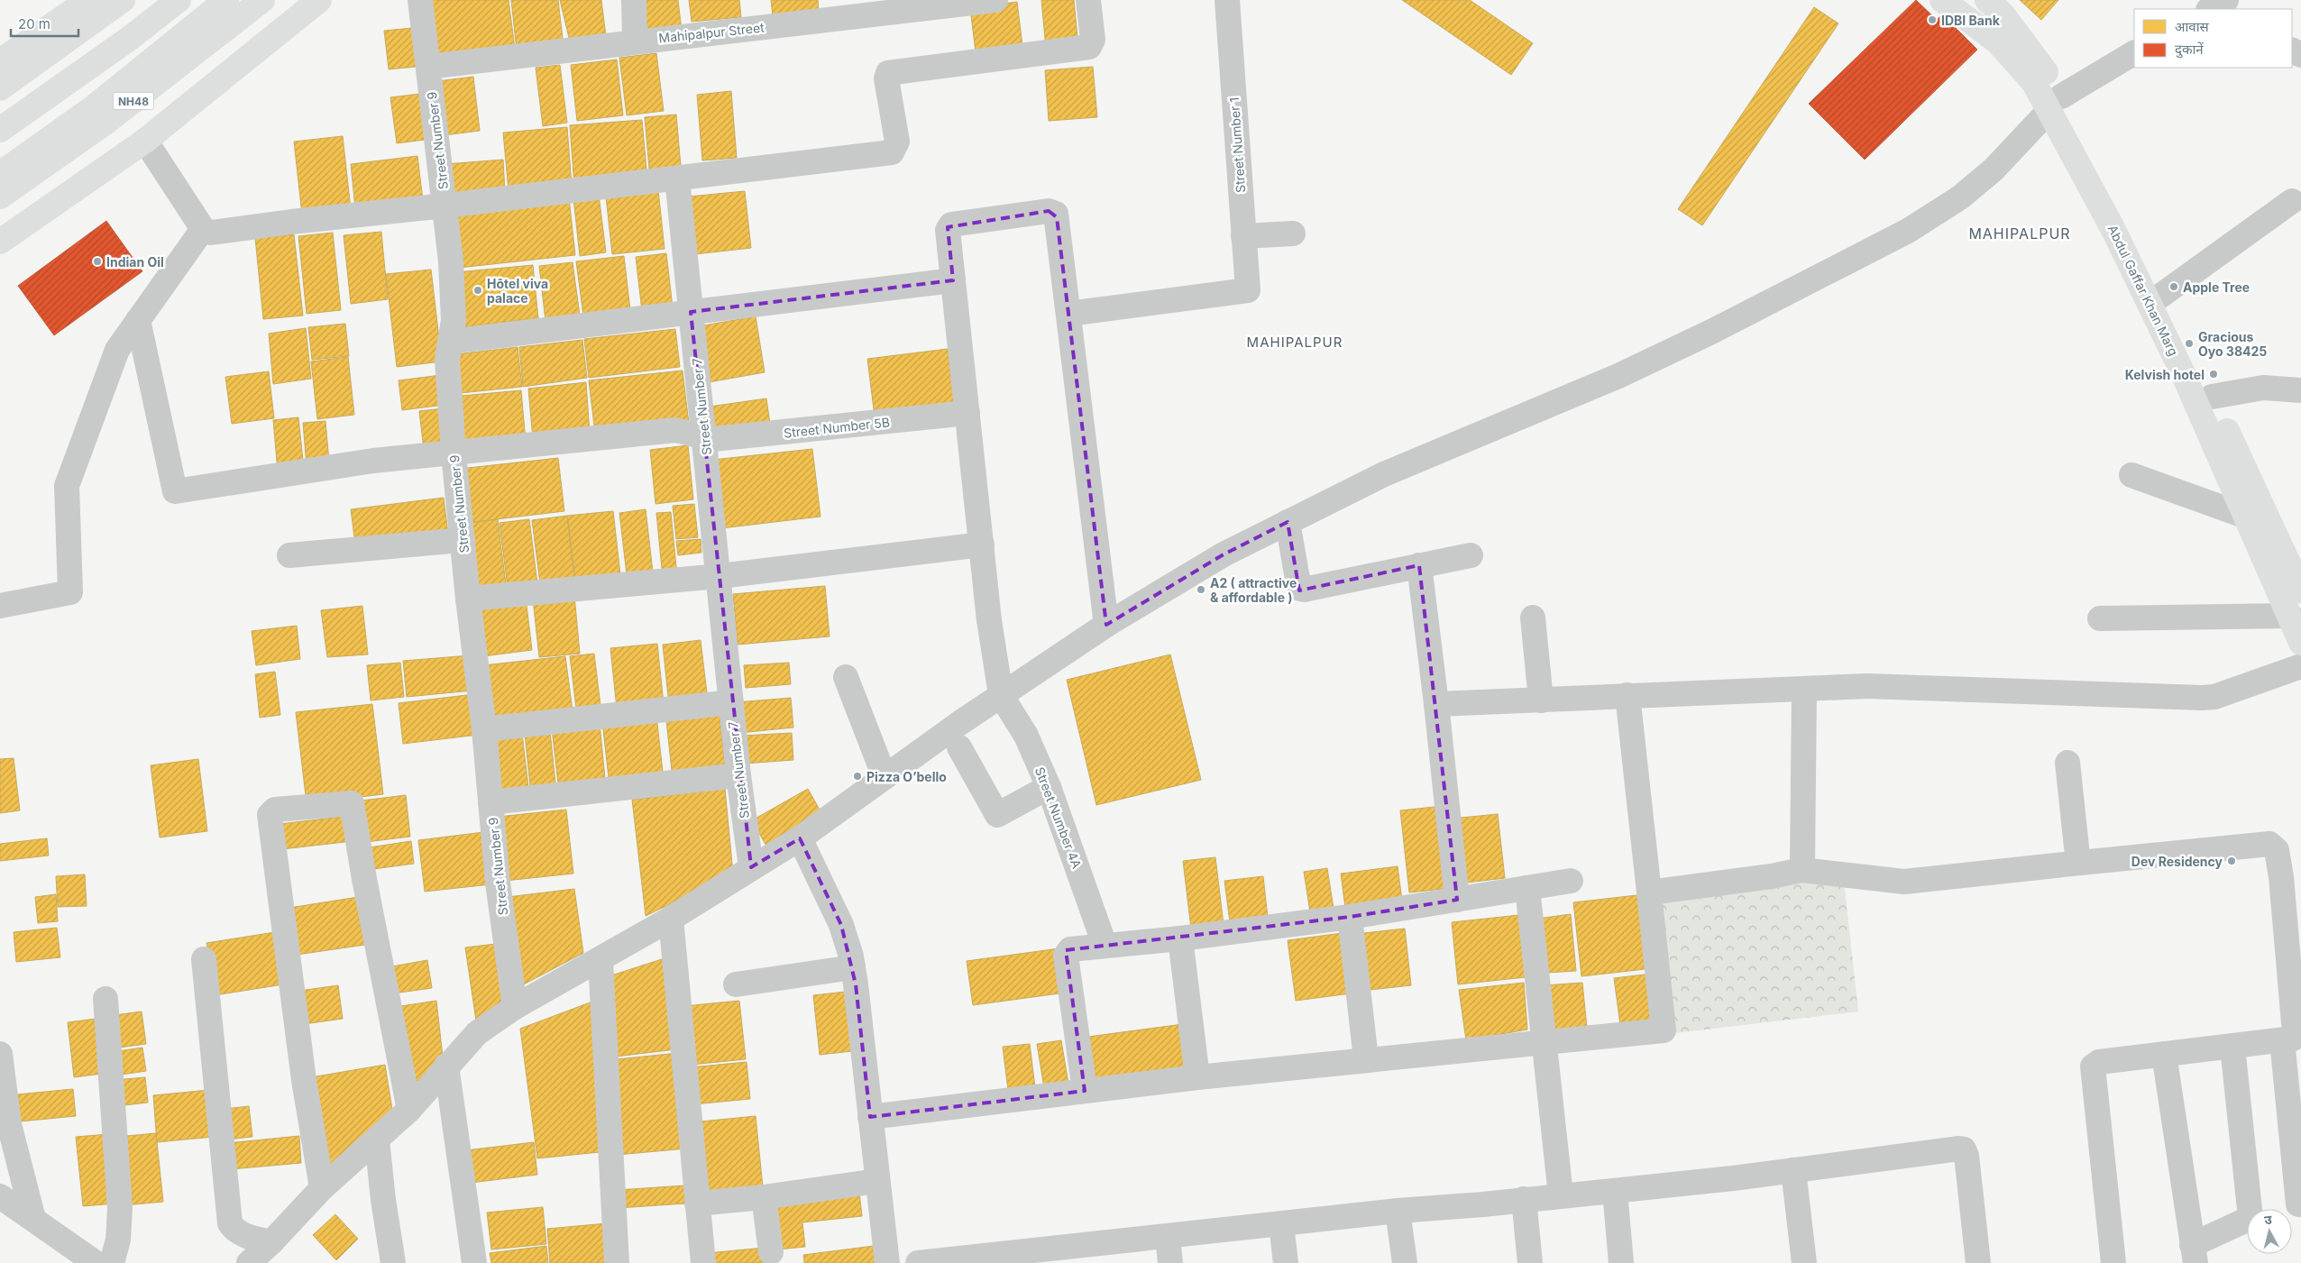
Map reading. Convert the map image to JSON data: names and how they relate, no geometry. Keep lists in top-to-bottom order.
{
  "streets": {
    "main road": ["NH48", "Abdul Gaffar Khan Marg"],
    "street": [
      "Mahipalpur Street",
      "Street Number 9",
      "Street Number 1",
      "Street Number 7",
      "Street Number 5B",
      "Street Number 4A"
    ]
  },
  "crossings": [
    ["Mahipalpur Street", "Street Number 9"],
    ["Street Number 7", "Street Number 5B"]
  ],
  "districts": ["MAHIPALPUR", "MAHIPALPUR"],
  "places": [
    "IDBI Bank",
    "Indian Oil",
    "Apple Tree",
    "Hôtel viva palace",
    "Gracious Oyo 38425",
    "Kelvish hotel",
    "A2 ( attractive & affordable )",
    "Pizza O’bello",
    "Dev Residency"
  ],
  "legend": ["आवास", "दुकानें"],
  "scale_bar": "20 m",
  "north": "top"
}
